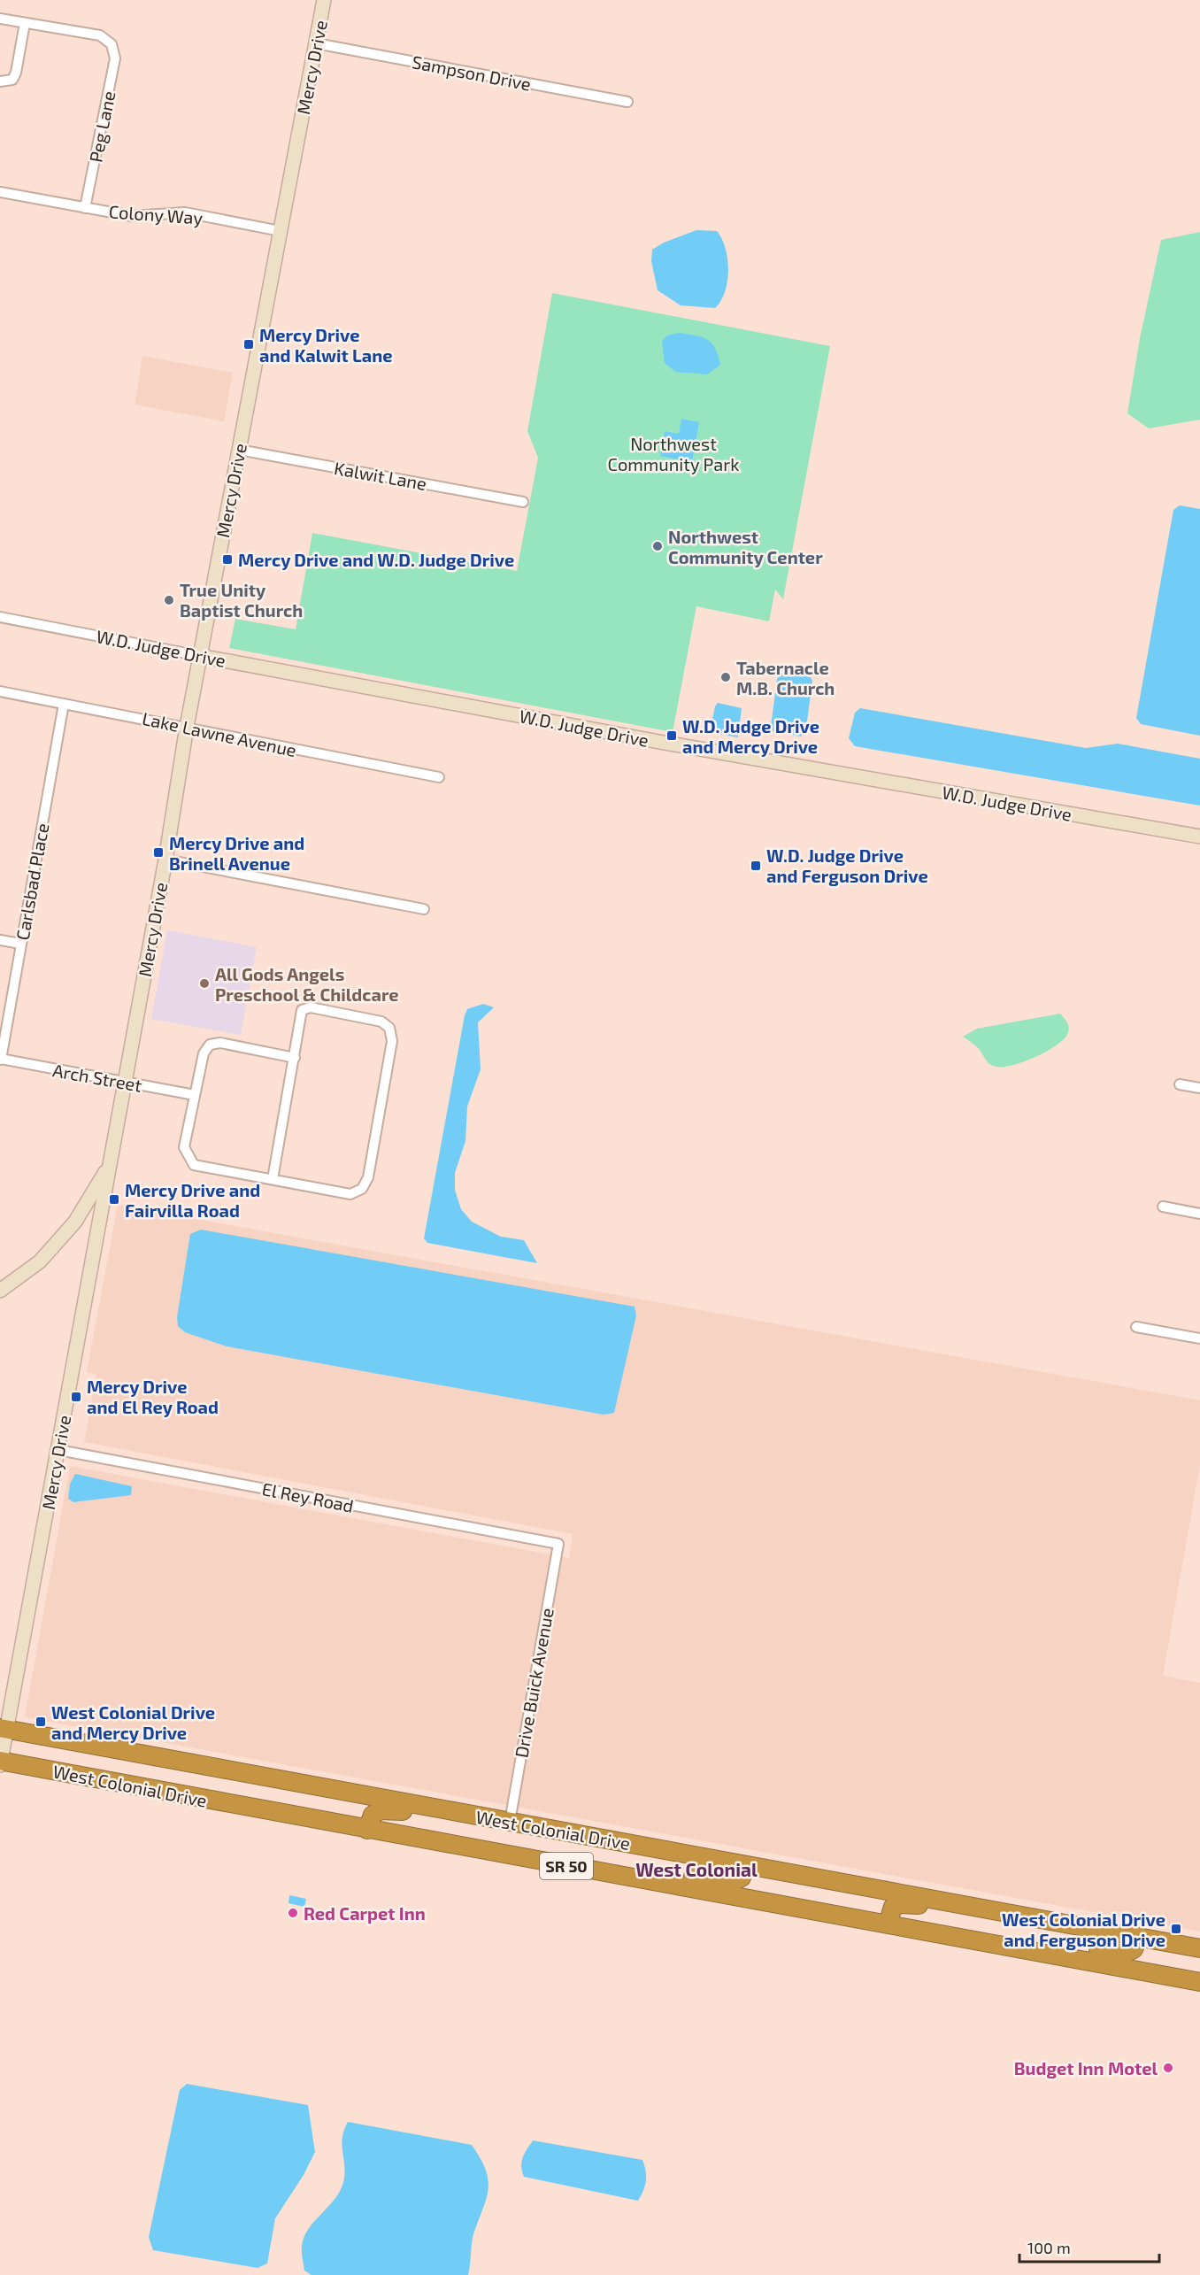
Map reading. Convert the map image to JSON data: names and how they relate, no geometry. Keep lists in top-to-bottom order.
{
  "streets": {
    "highway": ["West Colonial Drive", "SR 50"],
    "street": [
      "Mercy Drive",
      "Sampson Drive",
      "Peg Lane",
      "Colony Way",
      "Kalwit Lane",
      "W.D. Judge Drive",
      "Lake Lawne Avenue",
      "Carlsbad Place",
      "Arch Street",
      "El Rey Road",
      "Drive Buick Avenue"
    ]
  },
  "crossings": [
    ["Mercy Drive", "Sampson Drive"],
    ["Mercy Drive", "Colony Way"],
    ["Mercy Drive", "Kalwit Lane"],
    ["Mercy Drive", "W.D. Judge Drive"],
    ["Mercy Drive", "Lake Lawne Avenue"],
    ["Mercy Drive", "Arch Street"],
    ["Mercy Drive", "El Rey Road"],
    ["Mercy Drive", "West Colonial Drive"],
    ["Peg Lane", "Colony Way"],
    ["Lake Lawne Avenue", "Carlsbad Place"],
    ["Carlsbad Place", "Arch Street"],
    ["El Rey Road", "Drive Buick Avenue"],
    ["Drive Buick Avenue", "West Colonial Drive"]
  ],
  "districts": ["West Colonial"],
  "parks": ["Northwest Community Park"],
  "places": {
    "transit": [
      "Mercy Drive and Kalwit Lane",
      "Mercy Drive and W.D. Judge Drive",
      "W.D. Judge Drive and Mercy Drive",
      "Mercy Drive and Brinell Avenue",
      "W.D. Judge Drive and Ferguson Drive",
      "Mercy Drive and Fairvilla Road",
      "Mercy Drive and El Rey Road",
      "West Colonial Drive and Mercy Drive",
      "West Colonial Drive and Ferguson Drive"
    ],
    "other": [
      "Northwest Community Center",
      "True Unity Baptist Church",
      "Tabernacle M.B. Church",
      "All Gods Angels Preschool & Childcare",
      "Red Carpet Inn",
      "Budget Inn Motel"
    ]
  },
  "scale_bar": "100 m"
}
